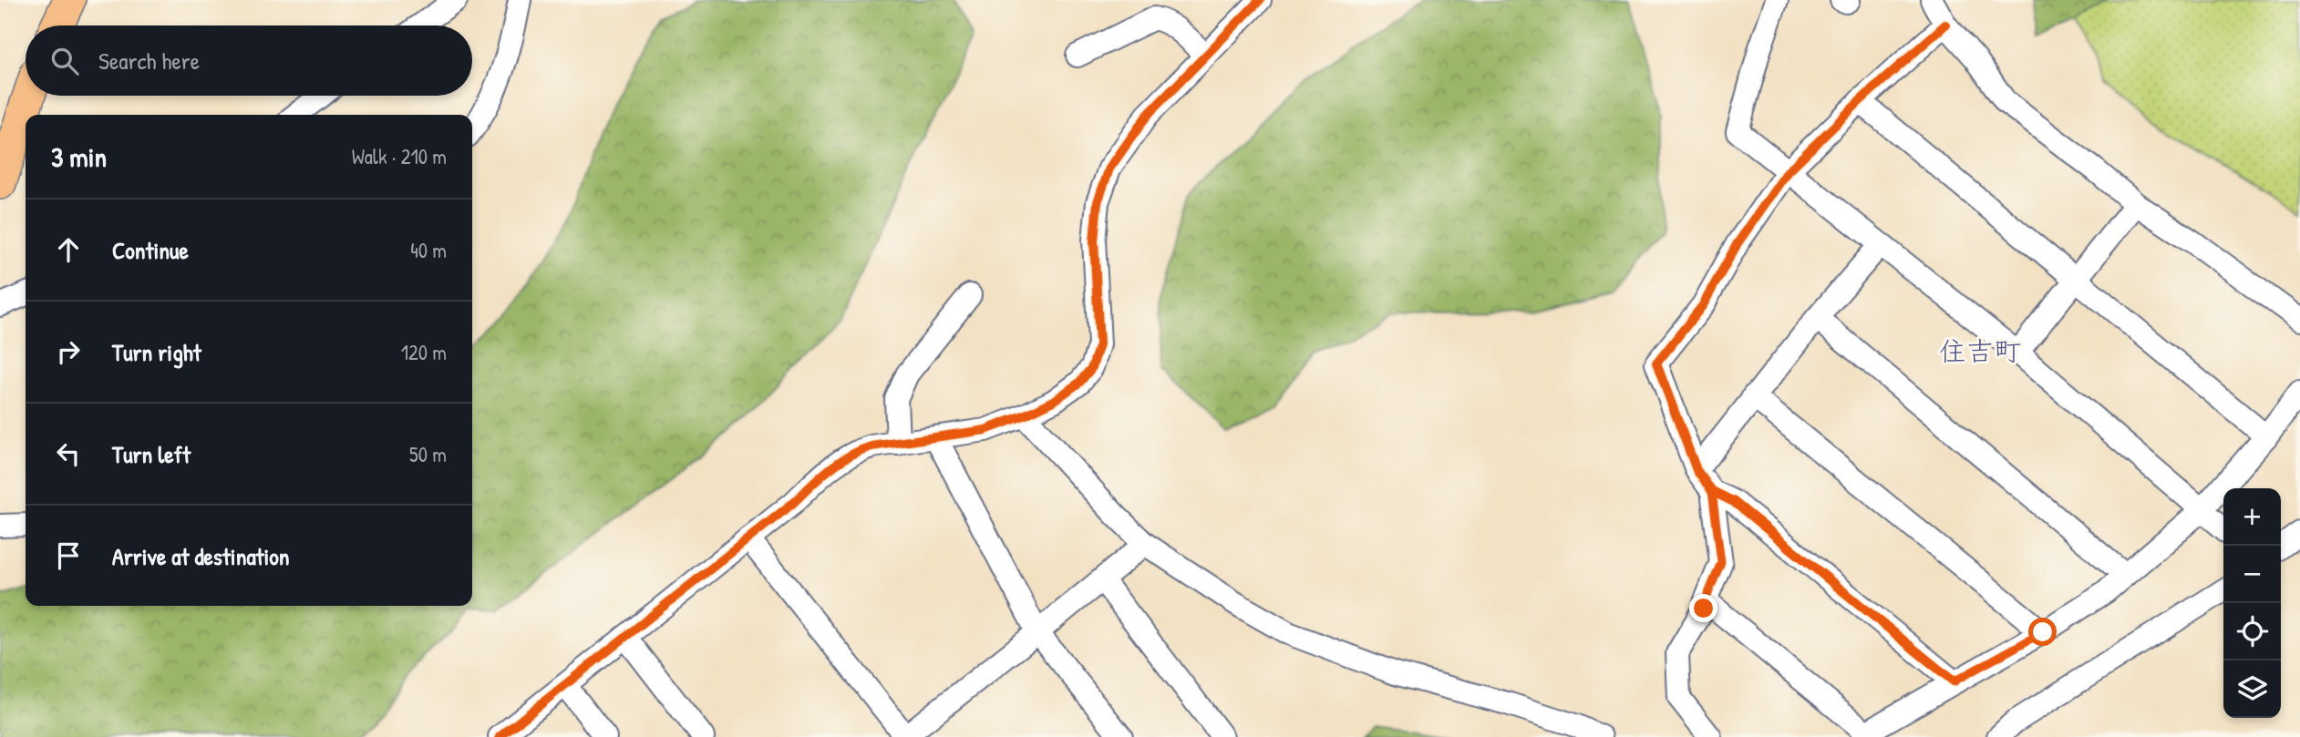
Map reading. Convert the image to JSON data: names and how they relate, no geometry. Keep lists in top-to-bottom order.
{
  "districts": ["住吉町"],
  "page": {
    "search": "Search here",
    "heading": ["3 min", "Walk · 210 m"],
    "list": [
      ["Continue", "40 m"],
      ["Turn right", "120 m"],
      ["Turn left", "50 m"],
      "Arrive at destination"
    ],
    "map_buttons": ["+", "−"]
  }
}
